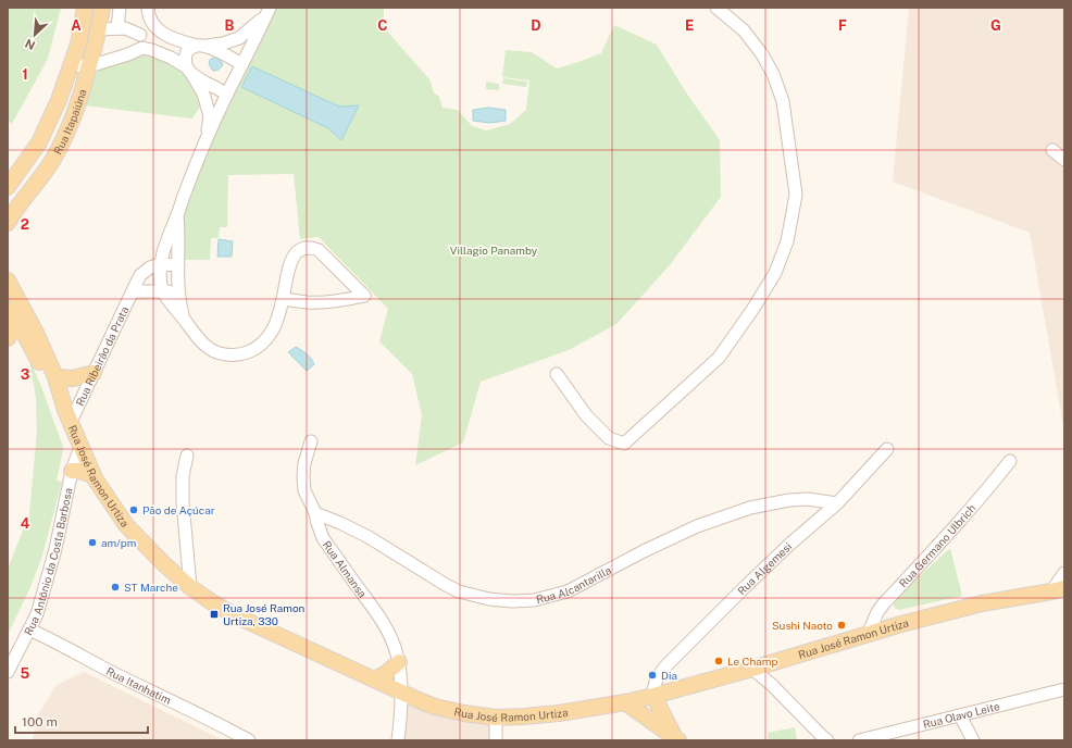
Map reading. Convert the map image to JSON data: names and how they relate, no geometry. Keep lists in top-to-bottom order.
{
  "streets": {
    "main road": ["Rua Itapaiúna", "Rua José Ramon Urtiza"],
    "street": [
      "Rua Ribeirão da Prata",
      "Rua Germano Ulbrich",
      "Rua Antônio da Costa Barbosa",
      "Rua Almansa",
      "Rua Algemesi",
      "Rua Alcantarilla",
      "Rua Itanhatim",
      "Rua Olavo Leite"
    ]
  },
  "crossings": [
    ["Rua Ribeirão da Prata", "Rua José Ramon Urtiza"],
    ["Rua José Ramon Urtiza", "Rua Germano Ulbrich"],
    ["Rua José Ramon Urtiza", "Rua Antônio da Costa Barbosa"],
    ["Rua José Ramon Urtiza", "Rua Almansa"],
    ["Rua José Ramon Urtiza", "Rua Algemesi"],
    ["Rua Antônio da Costa Barbosa", "Rua Itanhatim"],
    ["Rua Almansa", "Rua Alcantarilla"],
    ["Rua Algemesi", "Rua Alcantarilla"]
  ],
  "parks": ["Villagio Panamby"],
  "places": {
    "other": [
      "Pão de Açúcar",
      "am/pm",
      "ST Marche",
      "Sushi Naoto",
      "Le Champ",
      "Dia"
    ],
    "transit": ["Rua José Ramon Urtiza, 330"]
  },
  "scale_bar": "100 m",
  "north": "bottom left",
  "grid": {
    "columns": [
      "A",
      "B",
      "C",
      "D",
      "E",
      "F",
      "G"
    ],
    "rows": [
      "1",
      "2",
      "3",
      "4",
      "5"
    ]
  }
}
